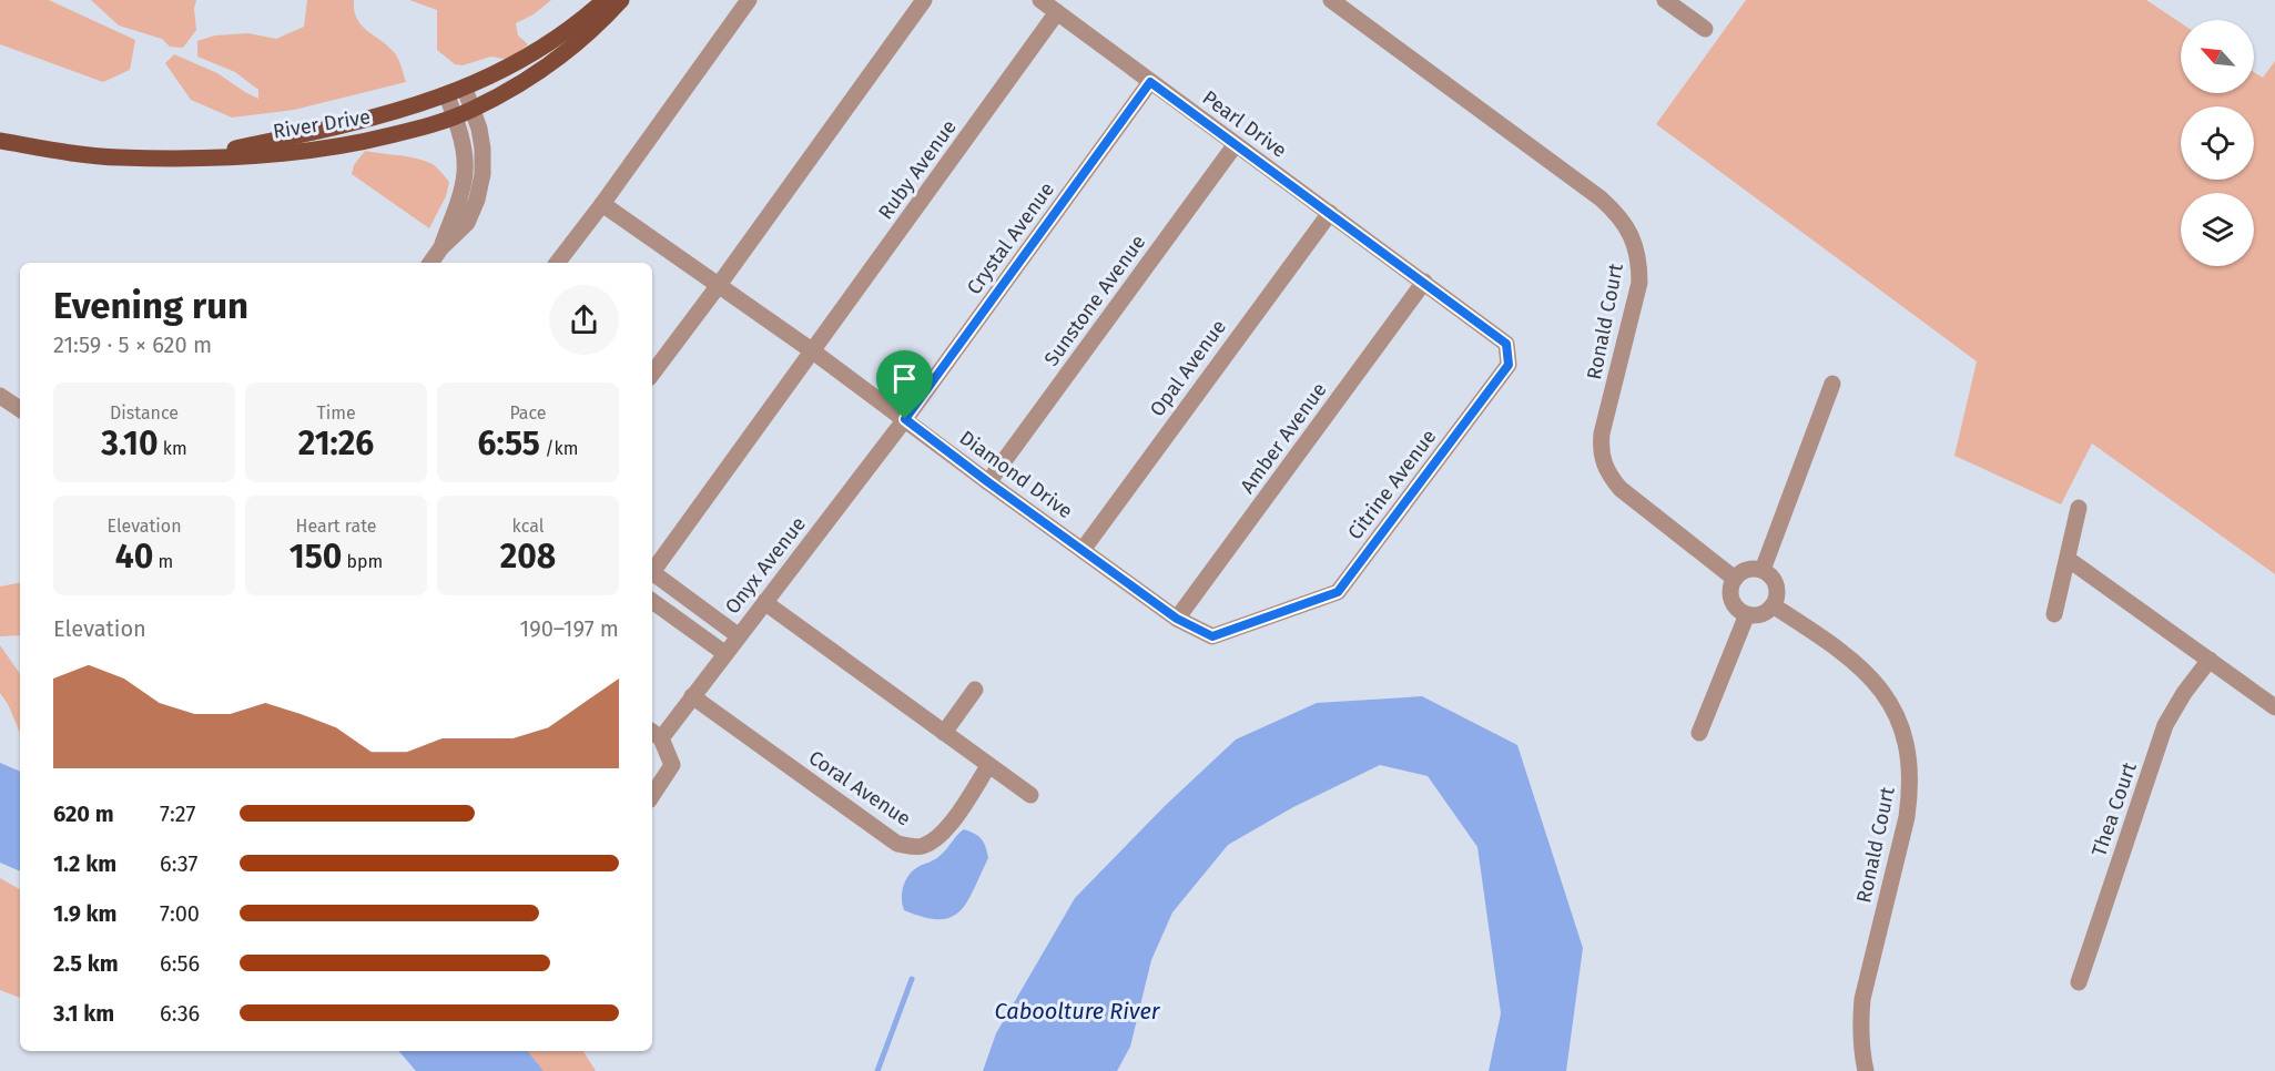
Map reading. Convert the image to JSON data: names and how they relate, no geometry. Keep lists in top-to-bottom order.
{
  "streets": {
    "main road": ["River Drive"],
    "street": [
      "Pearl Drive",
      "Ruby Avenue",
      "Crystal Avenue",
      "Sunstone Avenue",
      "Ronald Court",
      "Opal Avenue",
      "Amber Avenue",
      "Diamond Drive",
      "Citrine Avenue",
      "Onyx Avenue",
      "Coral Avenue",
      "Thea Court"
    ]
  },
  "crossings": [
    ["Pearl Drive", "Ruby Avenue"],
    ["Pearl Drive", "Crystal Avenue"],
    ["Pearl Drive", "Sunstone Avenue"],
    ["Pearl Drive", "Opal Avenue"],
    ["Pearl Drive", "Amber Avenue"],
    ["Pearl Drive", "Citrine Avenue"],
    ["Ruby Avenue", "Diamond Drive"],
    ["Crystal Avenue", "Diamond Drive"],
    ["Crystal Avenue", "Onyx Avenue"],
    ["Sunstone Avenue", "Diamond Drive"],
    ["Opal Avenue", "Diamond Drive"],
    ["Amber Avenue", "Diamond Drive"],
    ["Amber Avenue", "Citrine Avenue"],
    ["Diamond Drive", "Citrine Avenue"],
    ["Diamond Drive", "Onyx Avenue"],
    ["Onyx Avenue", "Coral Avenue"]
  ],
  "water": ["Caboolture River"],
  "north": "top left",
  "page": {
    "heading": ["Evening run", "21:59 · 5 × 620 m"],
    "stats": [
      ["Distance", "3.10 km"],
      ["Time", "21:26"],
      ["Pace", "6:55 /km"],
      ["Elevation", "40 m"],
      ["Heart rate", "150 bpm"],
      ["kcal", "208"]
    ],
    "chart": ["Elevation", "190–197 m"],
    "list": [
      {
        "name": "620 m",
        "note": "7:27"
      },
      {
        "name": "1.2 km",
        "note": "6:37"
      },
      {
        "name": "1.9 km",
        "note": "7:00"
      },
      {
        "name": "2.5 km",
        "note": "6:56"
      },
      {
        "name": "3.1 km",
        "note": "6:36"
      }
    ]
  }
}
